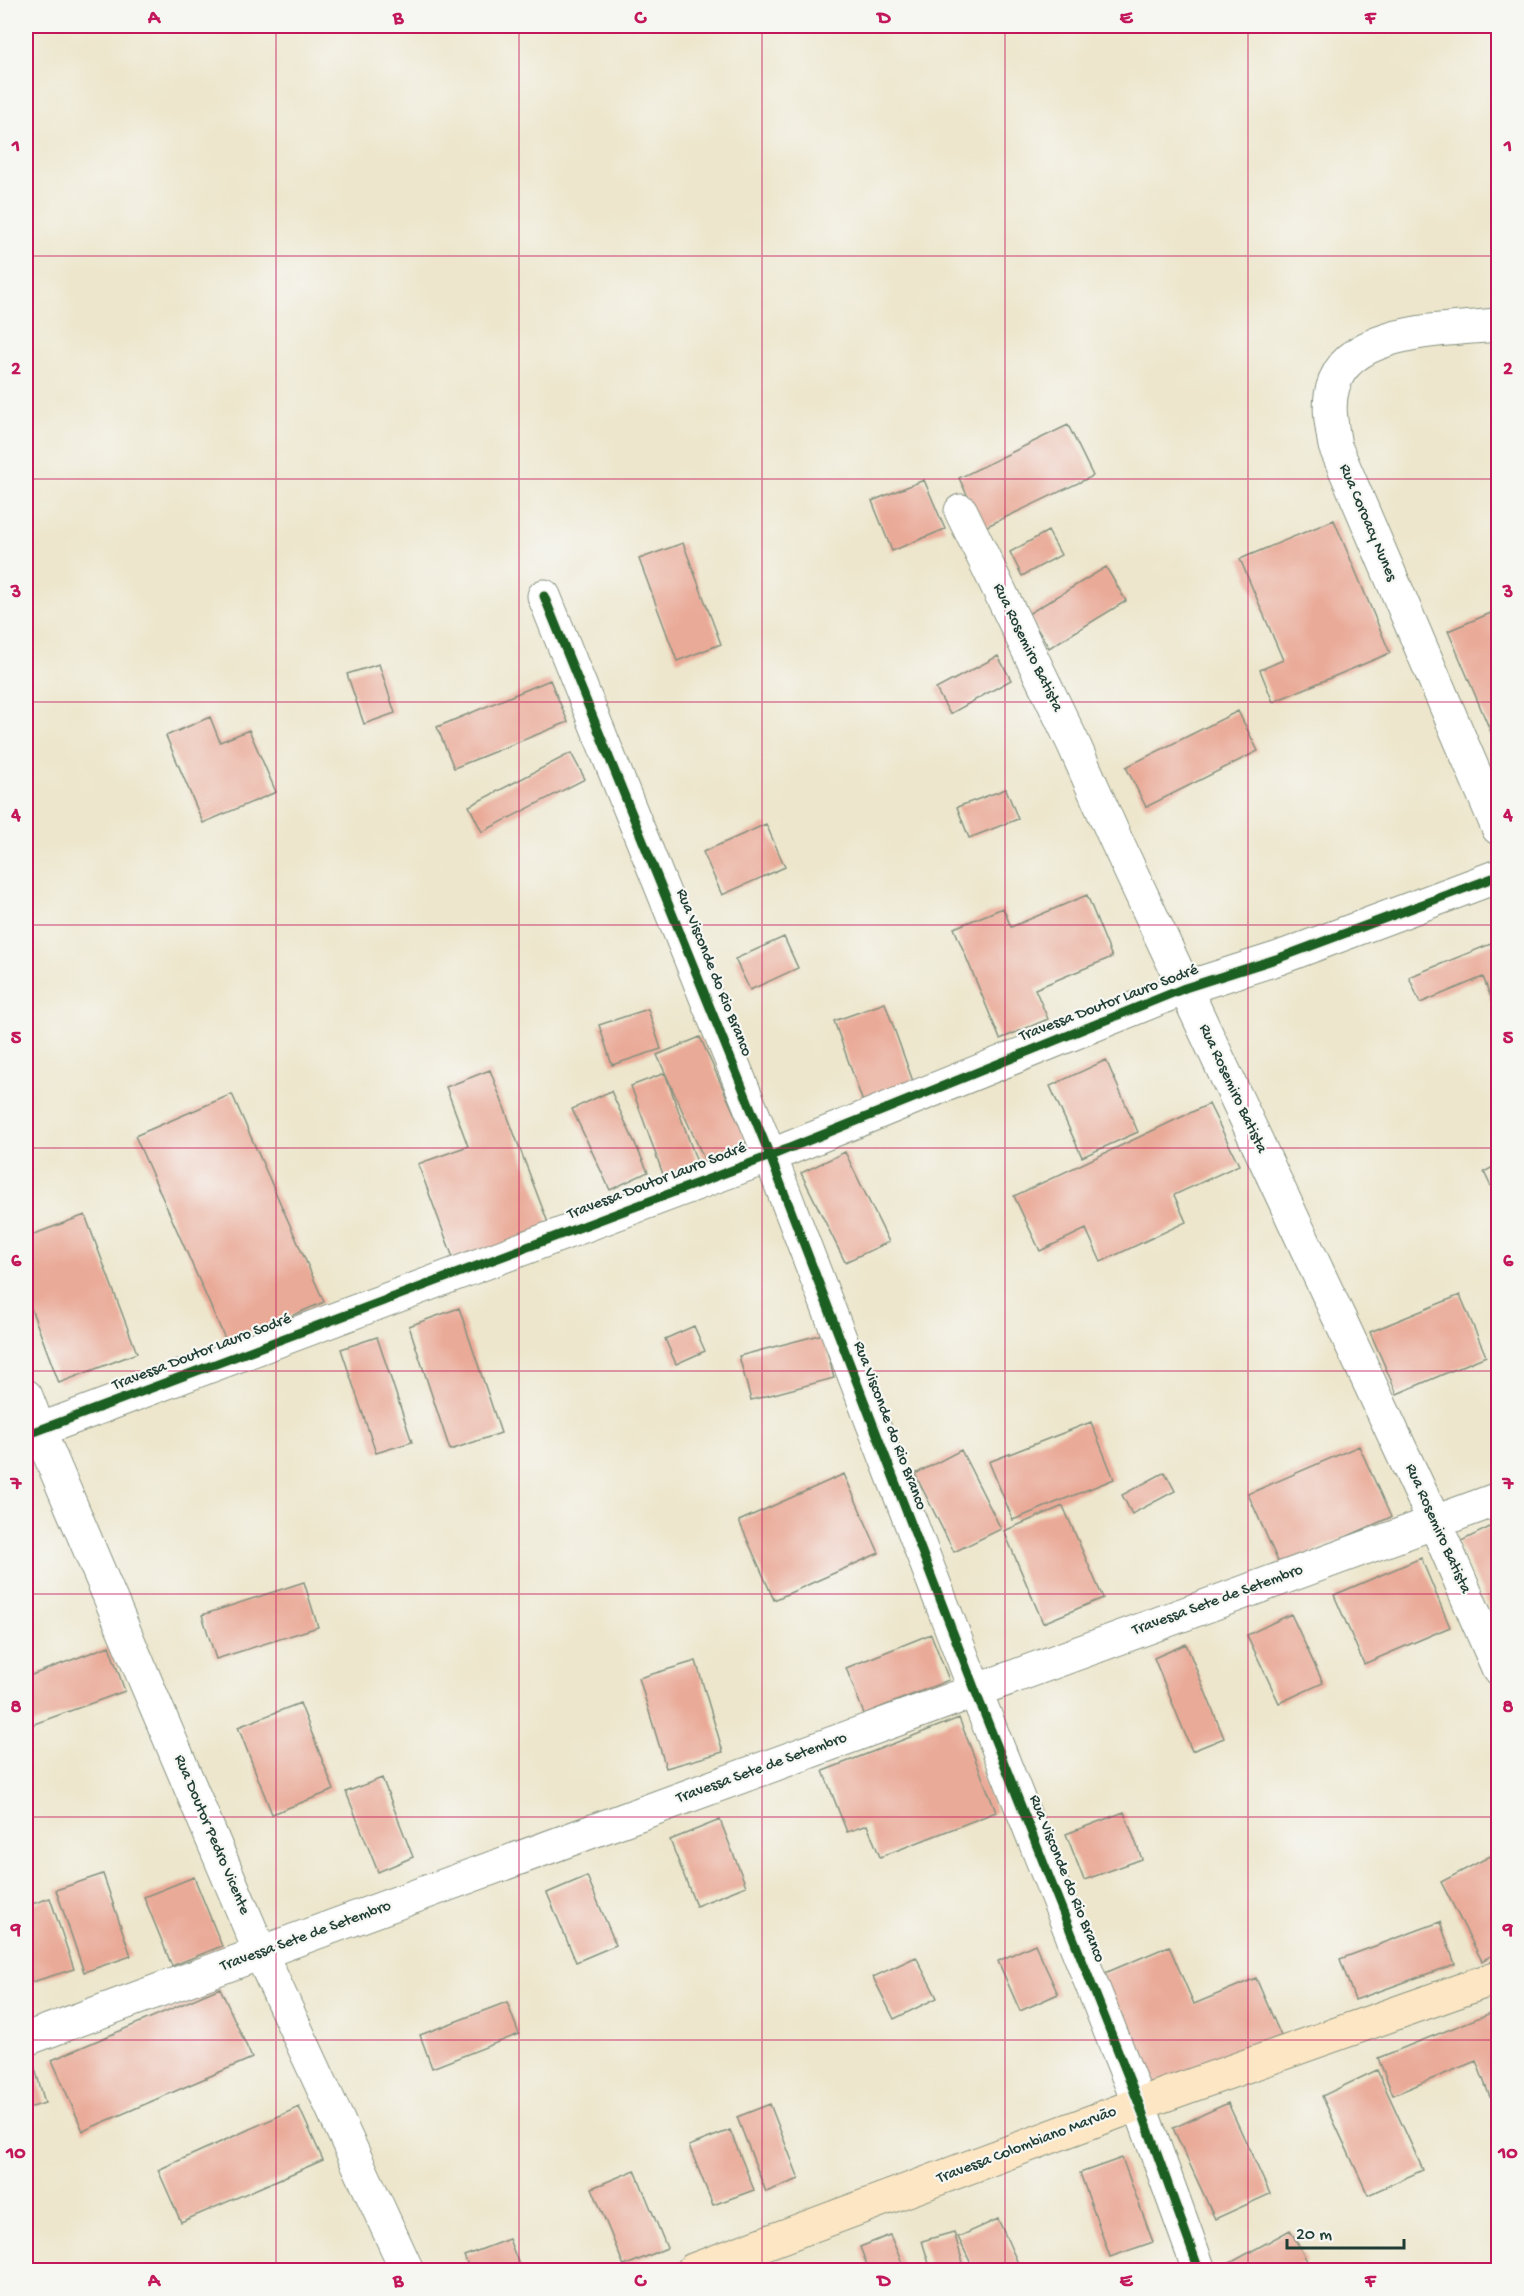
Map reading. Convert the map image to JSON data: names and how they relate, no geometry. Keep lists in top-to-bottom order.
{
  "streets": {
    "main road": ["Travessa Colombiano Marvão"],
    "street": [
      "Rua Coroacy Nunes",
      "Rua Rosemiro Batista",
      "Rua Visconde do Rio Branco",
      "Travessa Doutor Lauro Sodré",
      "Travessa Sete de Setembro",
      "Rua Doutor Pedro Vicente"
    ]
  },
  "crossings": [
    ["Rua Rosemiro Batista", "Travessa Doutor Lauro Sodré"],
    ["Rua Rosemiro Batista", "Travessa Sete de Setembro"],
    ["Rua Visconde do Rio Branco", "Travessa Doutor Lauro Sodré"],
    ["Rua Visconde do Rio Branco", "Travessa Sete de Setembro"],
    ["Rua Visconde do Rio Branco", "Travessa Colombiano Marvão"],
    ["Travessa Doutor Lauro Sodré", "Rua Doutor Pedro Vicente"],
    ["Travessa Sete de Setembro", "Rua Doutor Pedro Vicente"]
  ],
  "scale_bar": "20 m",
  "grid": {
    "columns": [
      "A",
      "B",
      "C",
      "D",
      "E",
      "F"
    ],
    "rows": [
      "1",
      "2",
      "3",
      "4",
      "5",
      "6",
      "7",
      "8",
      "9",
      "10"
    ]
  }
}
